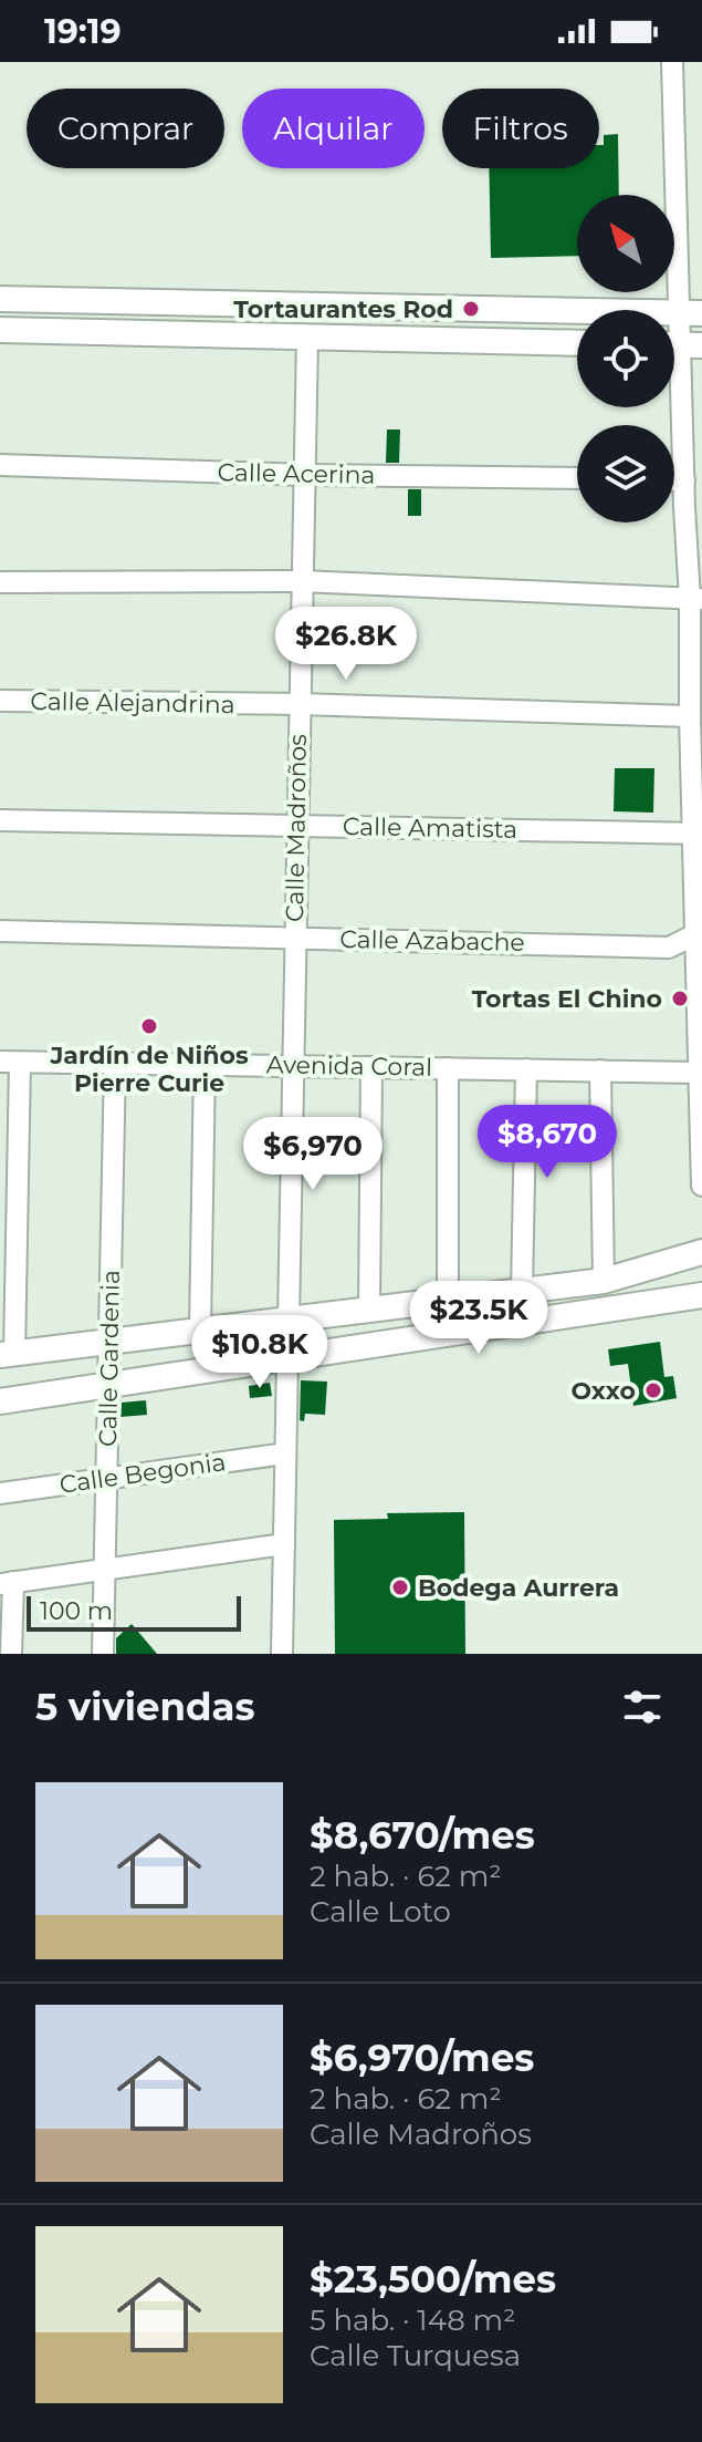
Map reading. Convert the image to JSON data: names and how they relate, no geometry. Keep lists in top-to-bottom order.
{
  "streets": {
    "street": [
      "Calle Acerina",
      "Calle Alejandrina",
      "Calle Madroños",
      "Calle Amatista",
      "Calle Azabache",
      "Avenida Coral",
      "Calle Gardenia",
      "Calle Begonia"
    ]
  },
  "crossings": [
    ["Calle Acerina", "Calle Madroños"],
    ["Calle Alejandrina", "Calle Madroños"],
    ["Calle Madroños", "Calle Amatista"],
    ["Calle Madroños", "Calle Azabache"],
    ["Calle Madroños", "Avenida Coral"],
    ["Avenida Coral", "Calle Gardenia"],
    ["Calle Gardenia", "Calle Begonia"]
  ],
  "places": [
    "Tortaurantes Rod",
    "Tortas El Chino",
    "Jardín de Niños Pierre Curie",
    "Oxxo",
    "Bodega Aurrera"
  ],
  "scale_bar": "100 m",
  "north": "top left",
  "page": {
    "status": "19:19",
    "chip": ["Comprar", "Alquilar", "Filtros"],
    "price": [
      "$26.8K",
      "$8,670",
      "$6,970",
      "$23.5K",
      "$10.8K"
    ],
    "scale": "100 m",
    "heading": "5 viviendas",
    "list": [
      {
        "name": "$8,670/mes",
        "note": "2 hab. · 62 m² · Calle Loto"
      },
      {
        "name": "$6,970/mes",
        "note": "2 hab. · 62 m² · Calle Madroños"
      },
      {
        "name": "$23,500/mes",
        "note": "5 hab. · 148 m² · Calle Turquesa"
      }
    ]
  }
}
